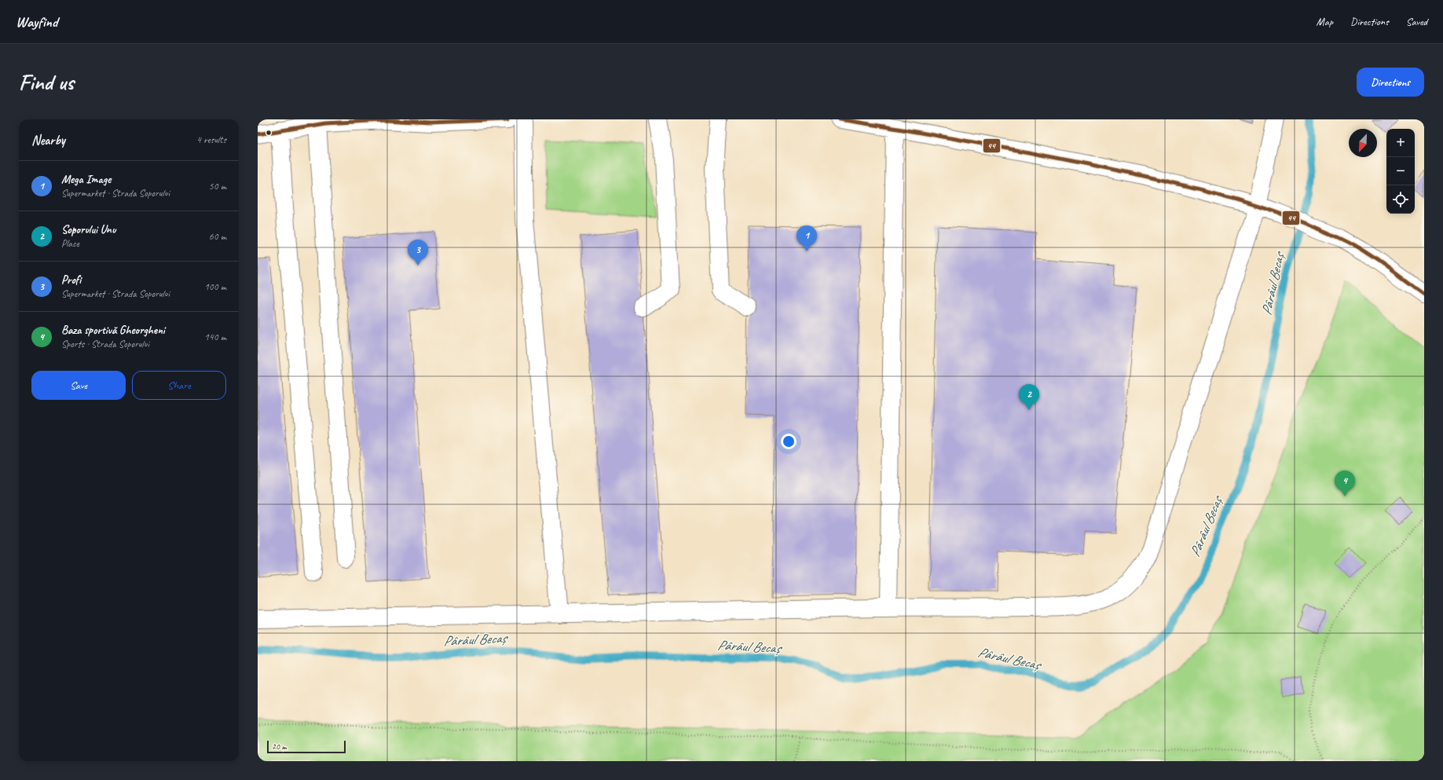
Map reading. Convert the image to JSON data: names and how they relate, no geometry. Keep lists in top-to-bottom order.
{
  "water": ["Pârâul Becaș"],
  "lines": ["transit line 44"],
  "scale_bar": "20 m",
  "north": "bottom left",
  "page": {
    "header": "Wayfind",
    "nav": ["Map", "Directions", "Saved"],
    "buttons": [
      "Directions",
      ["Save", "Share"]
    ],
    "title": "Find us",
    "heading": ["Nearby", "4 results"],
    "map_buttons": ["+", "−"],
    "list": [
      {
        "mark": "1",
        "name": "Mega Image",
        "note": "Supermarket · Strada Soporului",
        "value": "50 m"
      },
      {
        "mark": "2",
        "name": "Soporului Unu",
        "note": "Place",
        "value": "60 m"
      },
      {
        "mark": "3",
        "name": "Profi",
        "note": "Supermarket · Strada Soporului",
        "value": "100 m"
      },
      {
        "mark": "4",
        "name": "Baza sportivă Gheorgheni",
        "note": "Sports · Strada Soporului",
        "value": "140 m"
      }
    ],
    "pins": [
      "1",
      "3",
      "2",
      "4"
    ],
    "scale": "20 m"
  }
}
